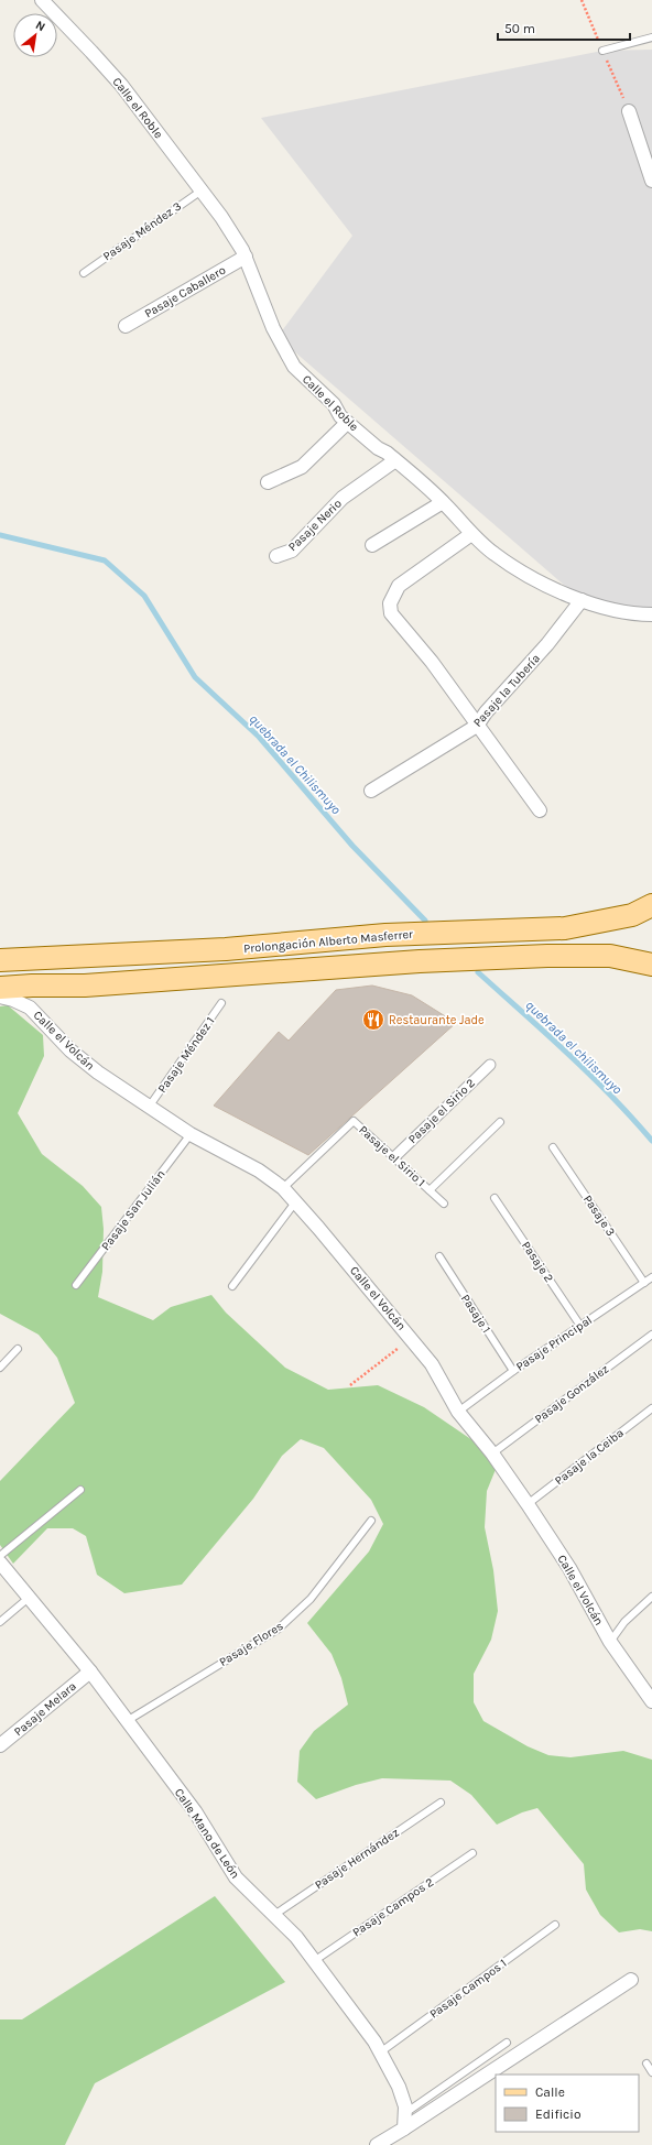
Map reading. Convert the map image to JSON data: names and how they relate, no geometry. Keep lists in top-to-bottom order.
{
  "streets": {
    "main road": ["Prolongación Alberto Masferrer"],
    "street": [
      "Calle el Roble",
      "Pasaje Caballero",
      "Pasaje Nerio",
      "Pasaje la Tubería",
      "Calle el Volcán",
      "Pasaje el Sirio 2",
      "Pasaje Melara",
      "Calle Mano de León"
    ],
    "lane": [
      "Pasaje Méndez 3",
      "Pasaje Méndez 1",
      "Pasaje el Sirio 1",
      "Pasaje San Julián",
      "Pasaje 3",
      "Pasaje 2",
      "Pasaje 1",
      "Pasaje Principal",
      "Pasaje González",
      "Pasaje la Ceiba",
      "Pasaje Flores",
      "Pasaje Hernández",
      "Pasaje Campos 2",
      "Pasaje Campos 1"
    ]
  },
  "crossings": [
    ["Calle el Roble", "Pasaje Méndez 3"],
    ["Calle el Roble", "Pasaje Caballero"],
    ["Calle el Roble", "Pasaje Nerio"],
    ["Calle el Roble", "Pasaje la Tubería"],
    ["Calle el Volcán", "Pasaje Méndez 1"],
    ["Calle el Volcán", "Pasaje el Sirio 1"],
    ["Calle el Volcán", "Pasaje San Julián"],
    ["Calle el Volcán", "Pasaje Principal"],
    ["Calle el Volcán", "Pasaje González"],
    ["Calle el Volcán", "Pasaje la Ceiba"],
    ["Pasaje el Sirio 2", "Pasaje el Sirio 1"],
    ["Pasaje 3", "Pasaje Principal"],
    ["Pasaje 2", "Pasaje Principal"],
    ["Pasaje 1", "Pasaje Principal"],
    ["Pasaje Flores", "Calle Mano de León"],
    ["Pasaje Melara", "Calle Mano de León"],
    ["Calle Mano de León", "Pasaje Hernández"],
    ["Calle Mano de León", "Pasaje Campos 2"],
    ["Calle Mano de León", "Pasaje Campos 1"]
  ],
  "water": ["quebrada el Chilismuyo", "quebrada el chilismuyo"],
  "places": {
    "restaurant": ["Restaurante Jade"]
  },
  "legend": ["Calle", "Edificio"],
  "scale_bar": "50 m",
  "north": "top right"
}
